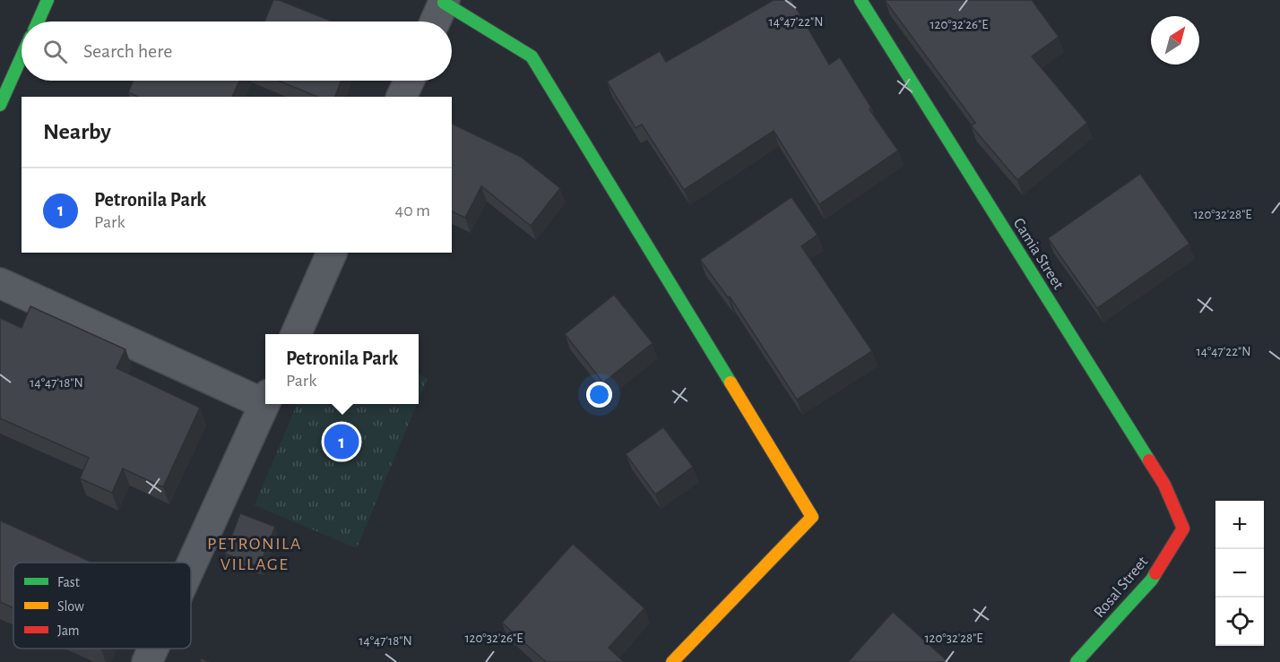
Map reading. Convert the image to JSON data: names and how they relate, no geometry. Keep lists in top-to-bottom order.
{
  "streets": {
    "street": ["Camia Street", "Rosal Street"]
  },
  "crossings": [
    ["Camia Street", "Rosal Street"]
  ],
  "districts": ["PETRONILA VILLAGE"],
  "legend": ["Fast", "Slow", "Jam"],
  "north": "top right",
  "page": {
    "search": "Search here",
    "heading": "Nearby",
    "list": [
      {
        "mark": "1",
        "name": "Petronila Park",
        "note": "Park",
        "value": "40 m"
      }
    ],
    "popup": ["Petronila Park", "Park"],
    "pins": "1",
    "map_buttons": ["+", "−"]
  },
  "coordinates": [
    "14°47'22\"N",
    "120°32'26\"E",
    "120°32'28\"E",
    "14°47'18\"N"
  ]
}
